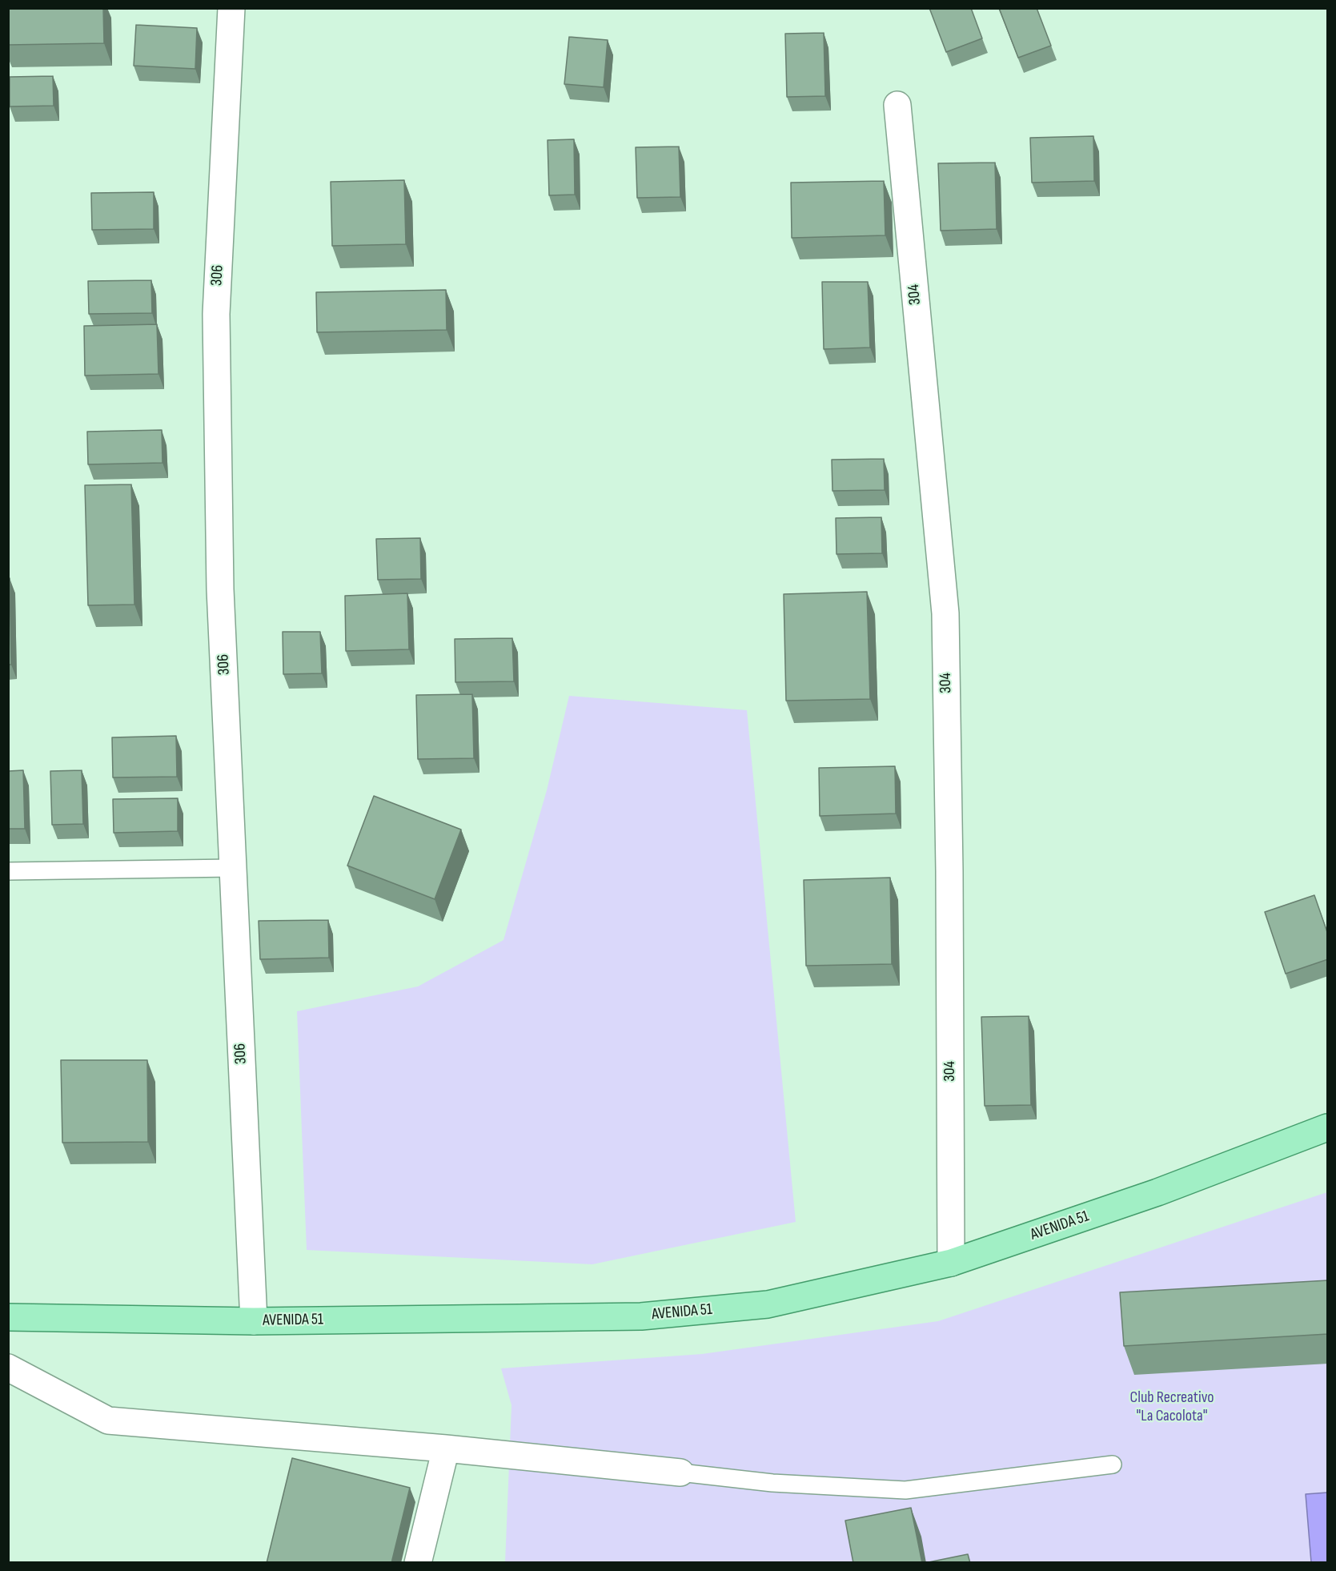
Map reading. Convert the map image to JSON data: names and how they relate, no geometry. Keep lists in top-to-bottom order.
{
  "streets": {
    "main road": ["AVENIDA 51"],
    "street": ["306", "304"]
  },
  "crossings": [
    ["306", "AVENIDA 51"],
    ["304", "AVENIDA 51"]
  ],
  "parks": ["Club Recreativo \"La Cacolota\""]
}
